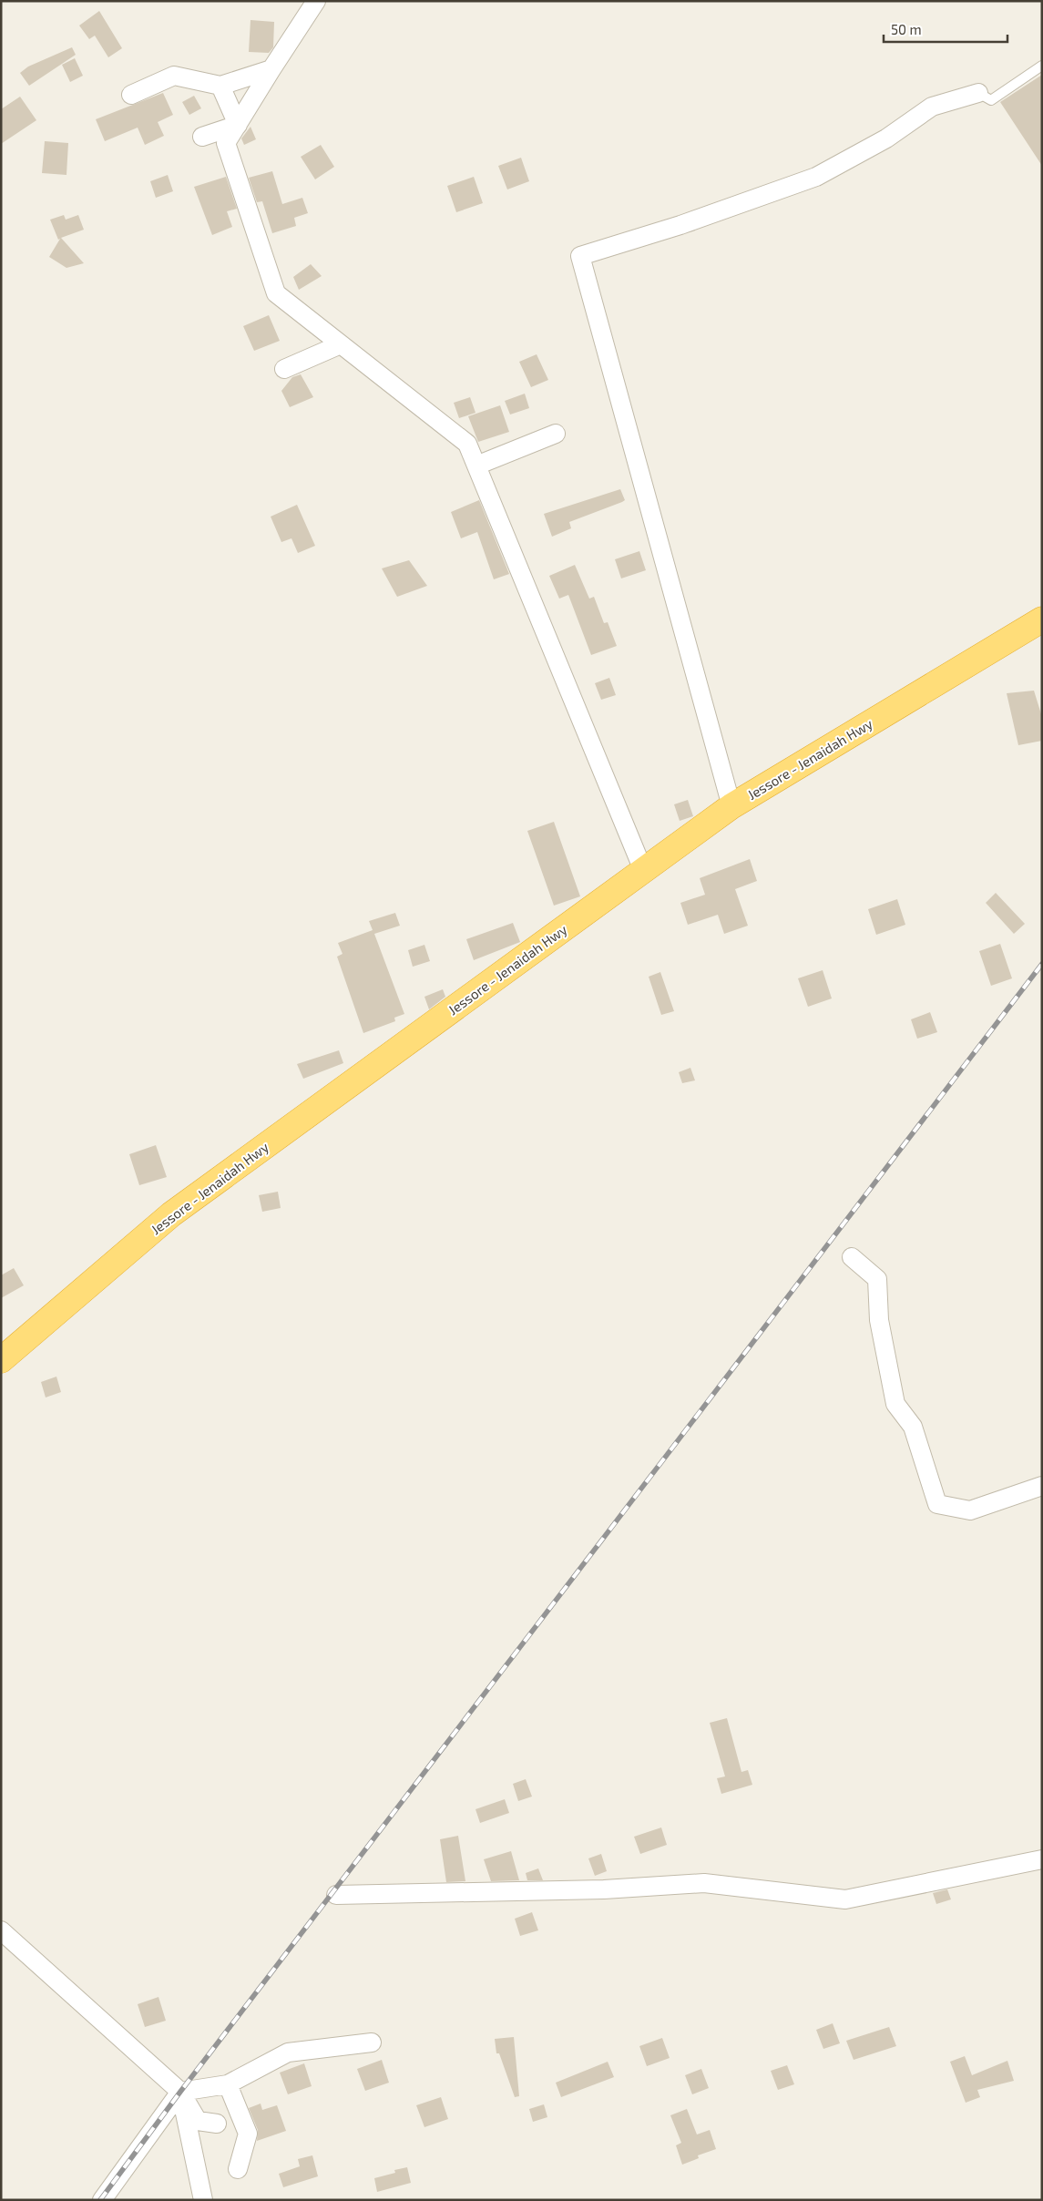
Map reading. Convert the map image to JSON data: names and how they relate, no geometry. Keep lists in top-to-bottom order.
{
  "streets": {
    "highway": ["Jessore - Jenaidah Hwy"]
  },
  "scale_bar": "50 m"
}
